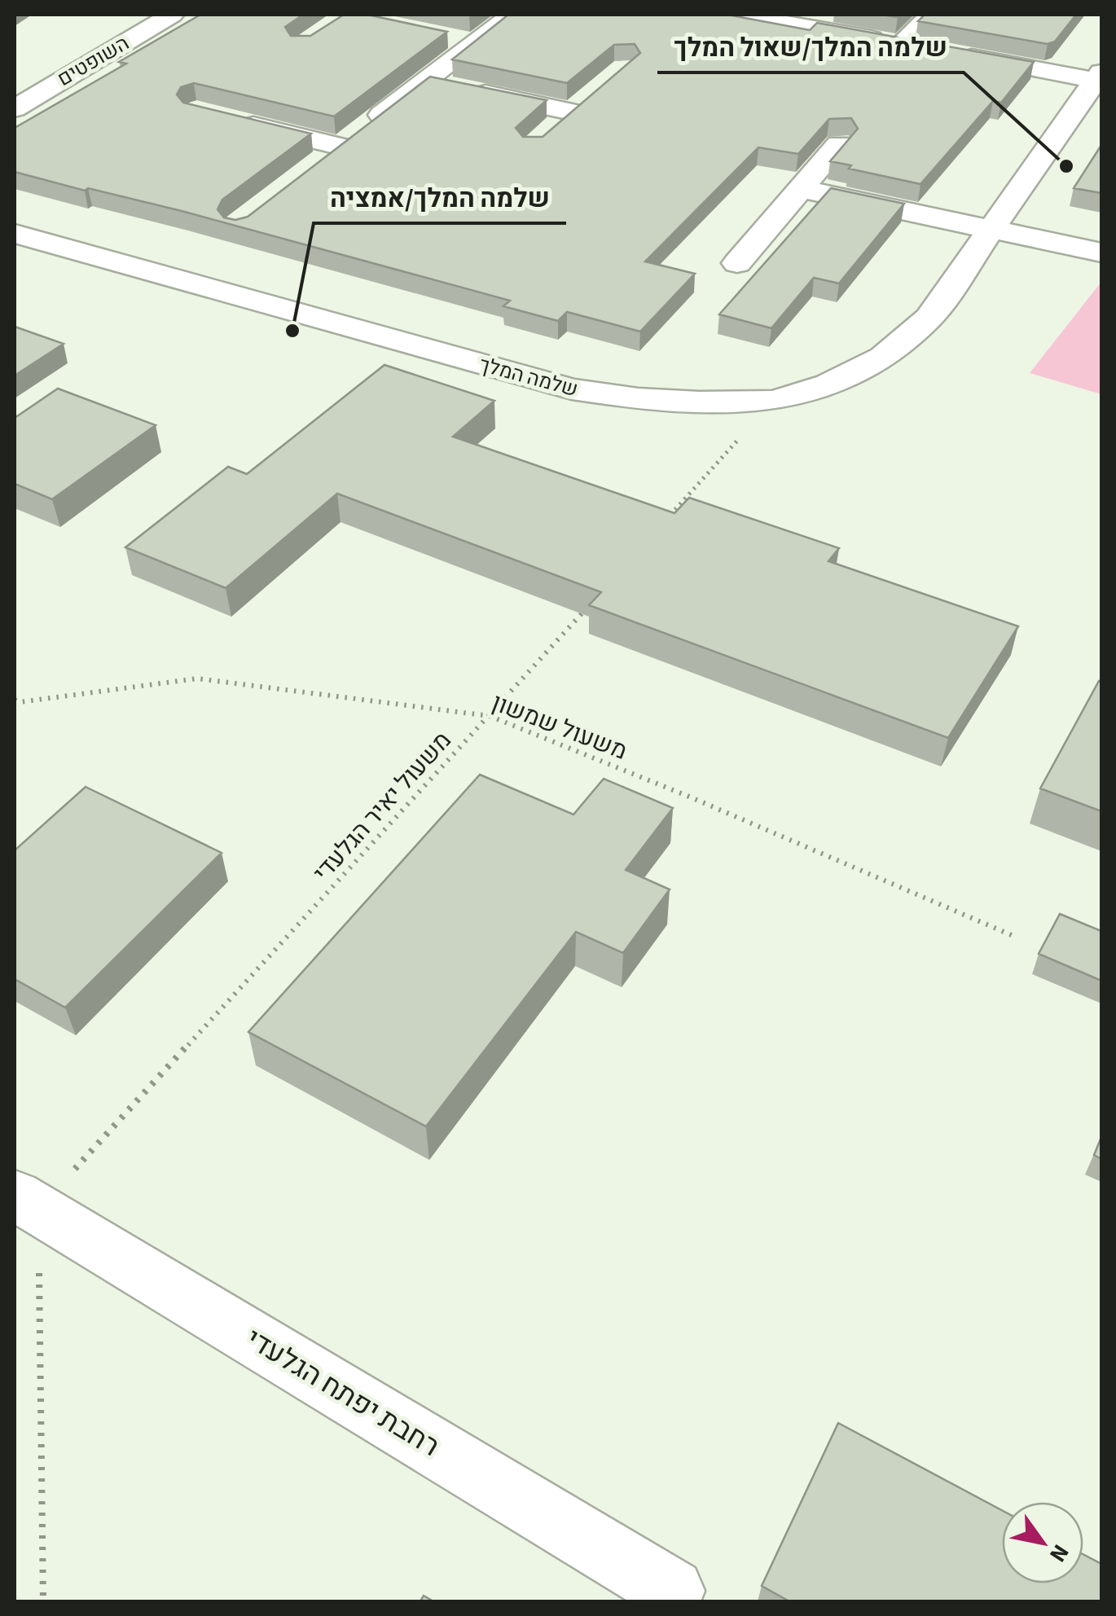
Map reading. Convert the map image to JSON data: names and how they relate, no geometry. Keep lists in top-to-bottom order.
{
  "streets": {
    "street": ["השופטים", "שלמה המלך", "רחבת יפתח הגלעדי"],
    "path": ["משעול שמשון", "משעול יאיר הגלעדי"]
  },
  "crossings": [
    ["משעול שמשון", "משעול יאיר הגלעדי"],
    ["משעול יאיר הגלעדי", "רחבת יפתח הגלעדי"]
  ],
  "places": ["שלמה המלך/שאול המלך", "שלמה המלך/אמציה"],
  "north": "bottom right"
}
